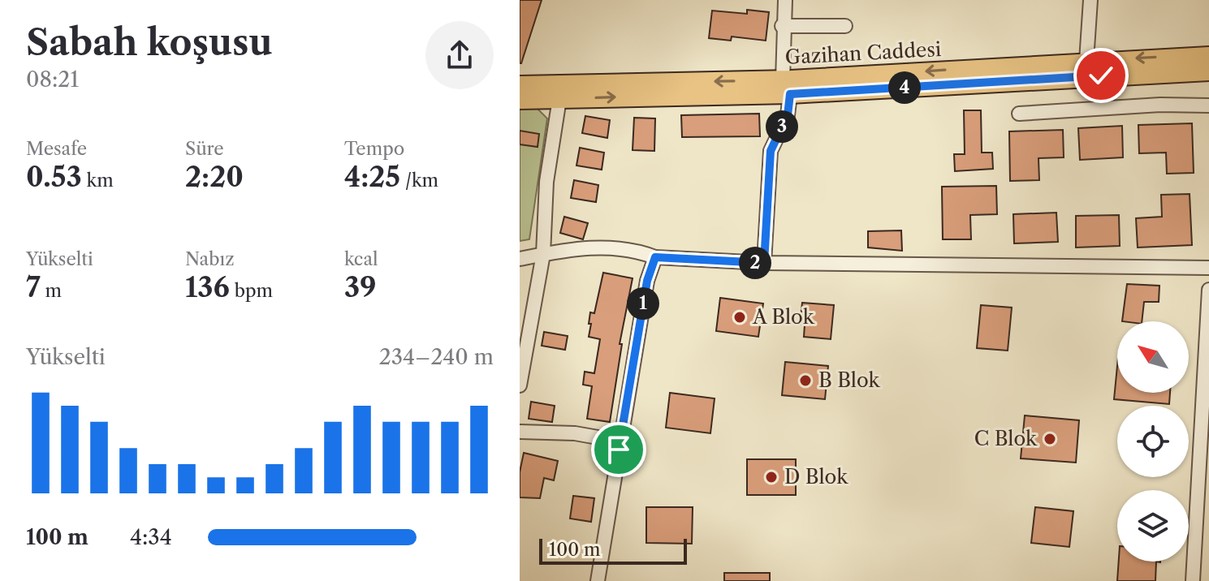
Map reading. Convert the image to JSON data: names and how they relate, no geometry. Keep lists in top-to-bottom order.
{
  "streets": {
    "main road": ["Gazihan Caddesi"]
  },
  "places": [
    "A Blok",
    "B Blok",
    "C Blok",
    "D Blok"
  ],
  "scale_bar": "100 m",
  "north": "top left",
  "page": {
    "heading": ["Sabah koşusu", "08:21"],
    "pins": [
      "4",
      "3",
      "2",
      "1"
    ],
    "stats": [
      ["Mesafe", "0.53 km"],
      ["Süre", "2:20"],
      ["Tempo", "4:25 /km"],
      ["Yükselti", "7 m"],
      ["Nabız", "136 bpm"],
      ["kcal", "39"]
    ],
    "chart": ["Yükselti", "234–240 m"],
    "list": [
      {
        "name": "100 m",
        "note": "4:34"
      }
    ],
    "scale": "100 m"
  }
}
